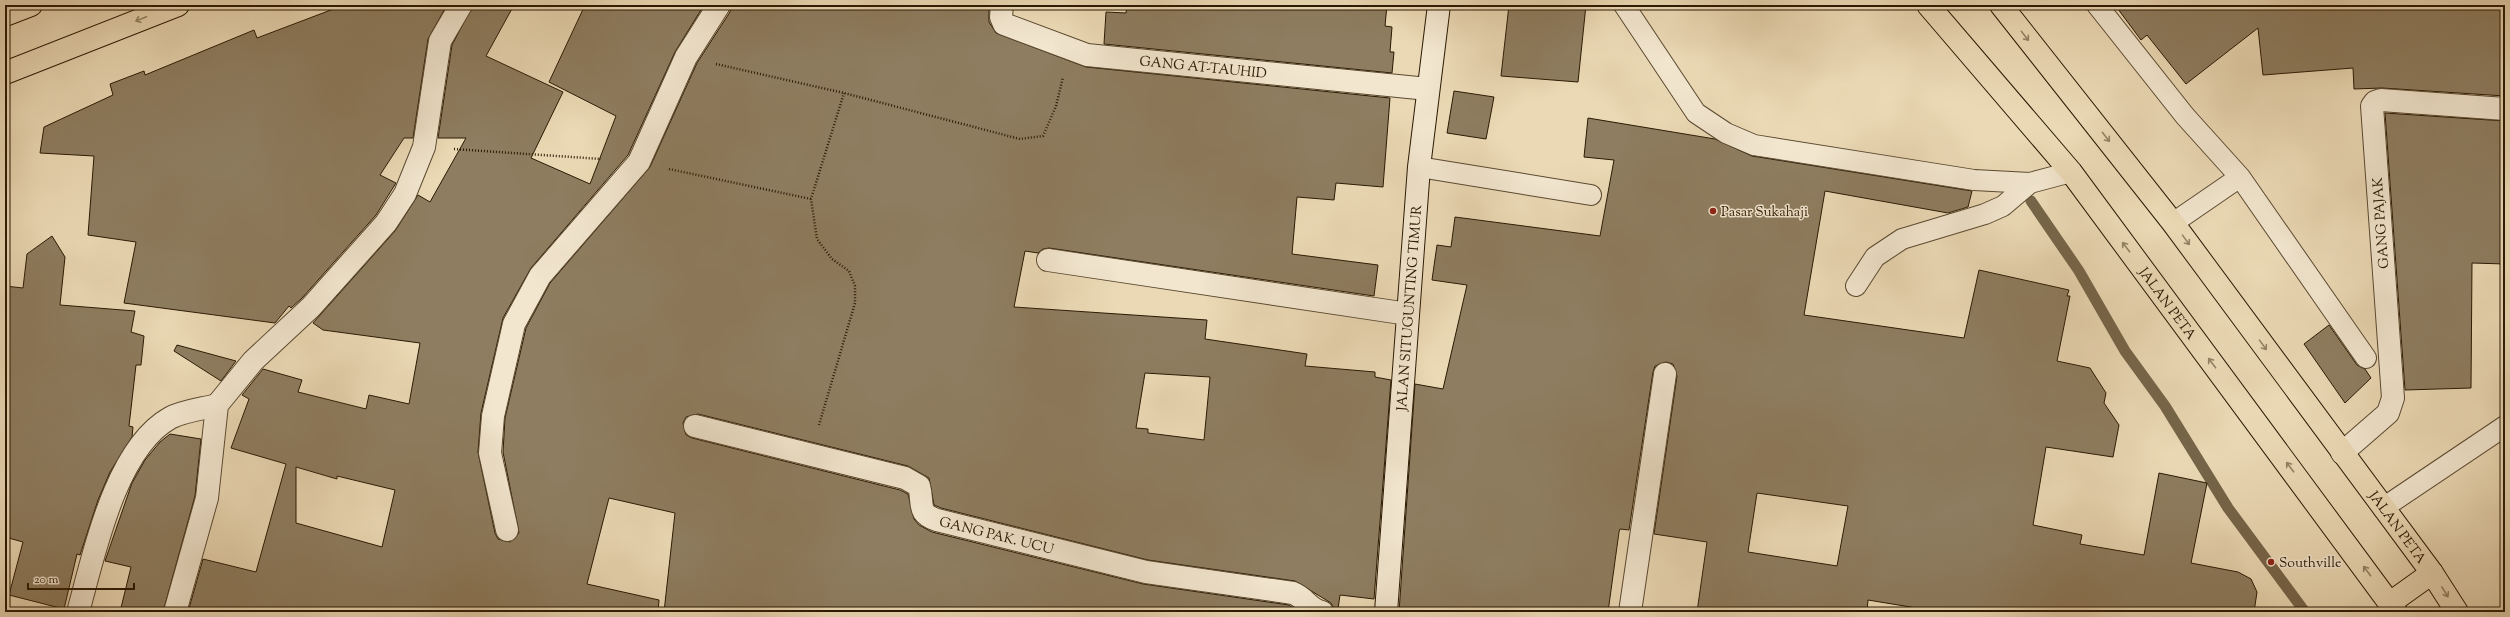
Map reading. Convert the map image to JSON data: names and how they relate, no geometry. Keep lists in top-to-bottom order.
{
  "streets": {
    "main road": ["JALAN PETA"],
    "street": [
      "GANG AT-TAUHID",
      "GANG PAJAK",
      "JALAN SITUGUNTING TIMUR",
      "GANG PAK. UCU"
    ]
  },
  "crossings": [
    ["GANG AT-TAUHID", "JALAN SITUGUNTING TIMUR"],
    ["GANG PAJAK", "JALAN PETA"]
  ],
  "places": ["Pasar Sukahaji", "Southville"],
  "scale_bar": "20 m"
}
